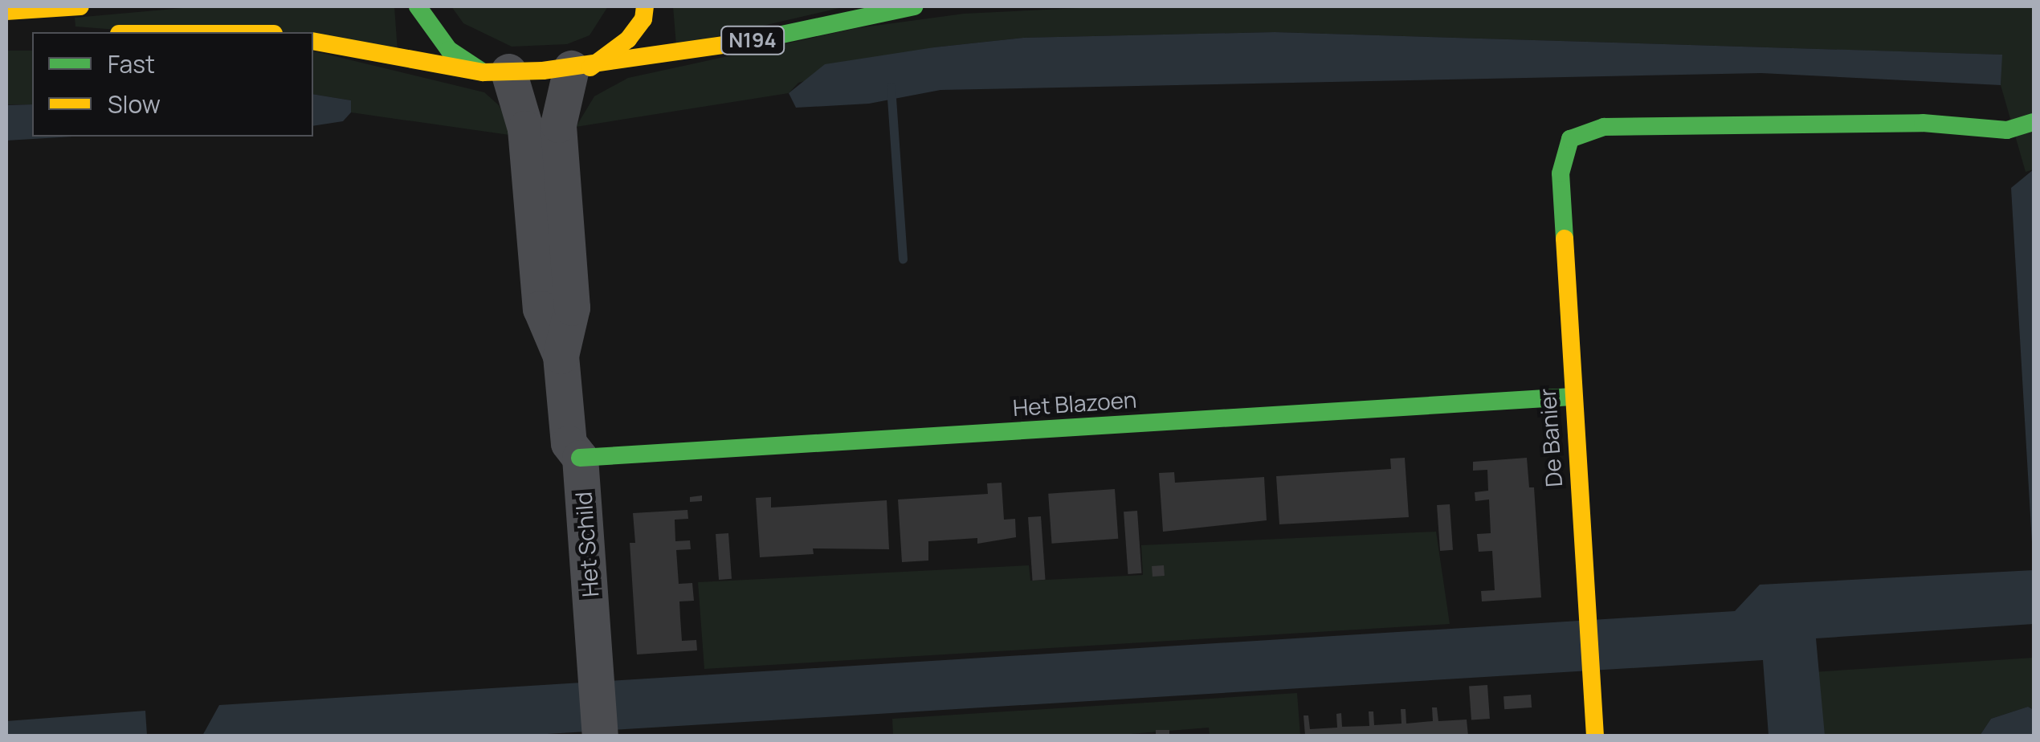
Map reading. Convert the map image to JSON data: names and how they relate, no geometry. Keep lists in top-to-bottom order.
{
  "streets": {
    "street": [
      "N194",
      "Het Blazoen",
      "De Banier",
      "Het Schild"
    ]
  },
  "crossings": [
    ["N194", "Het Schild"],
    ["Het Blazoen", "De Banier"],
    ["Het Blazoen", "Het Schild"]
  ],
  "legend": ["Fast", "Slow"]
}
